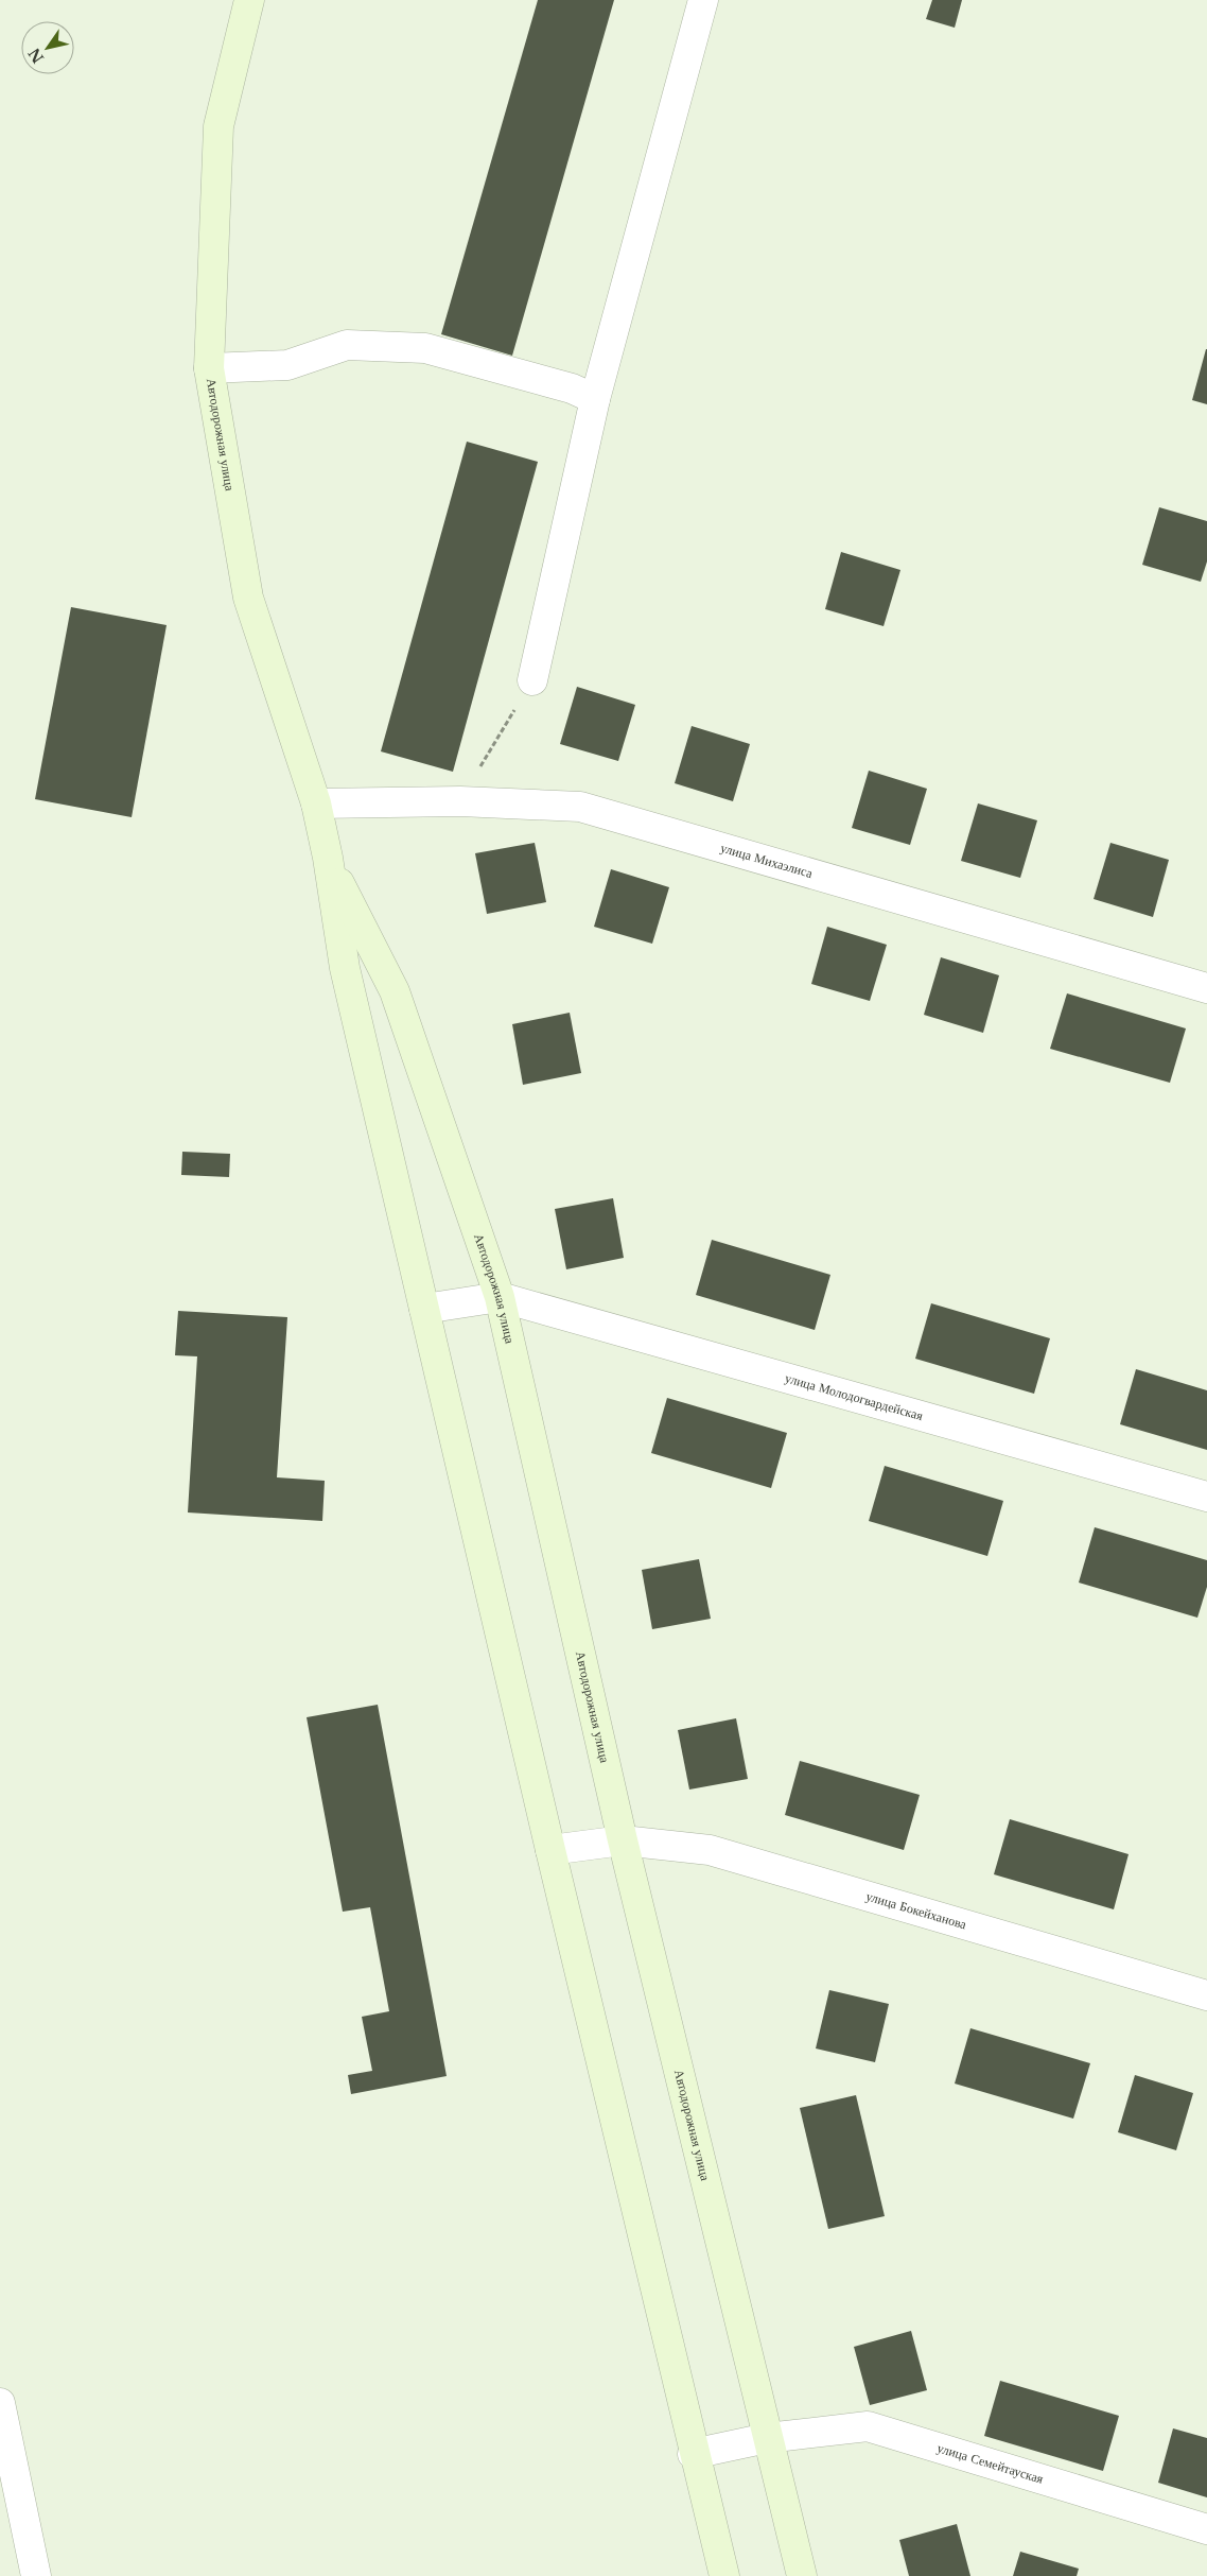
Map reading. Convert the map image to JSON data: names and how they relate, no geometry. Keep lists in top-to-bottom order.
{
  "streets": {
    "main road": ["Автодорожная улица"],
    "street": [
      "улица Михаэлиса",
      "улица Молодогвардейская",
      "улица Бокейханова",
      "улица Семейтауская"
    ]
  },
  "crossings": [
    ["Автодорожная улица", "улица Михаэлиса"],
    ["Автодорожная улица", "улица Молодогвардейская"],
    ["Автодорожная улица", "улица Бокейханова"],
    ["Автодорожная улица", "улица Семейтауская"]
  ],
  "north": "bottom left"
}
